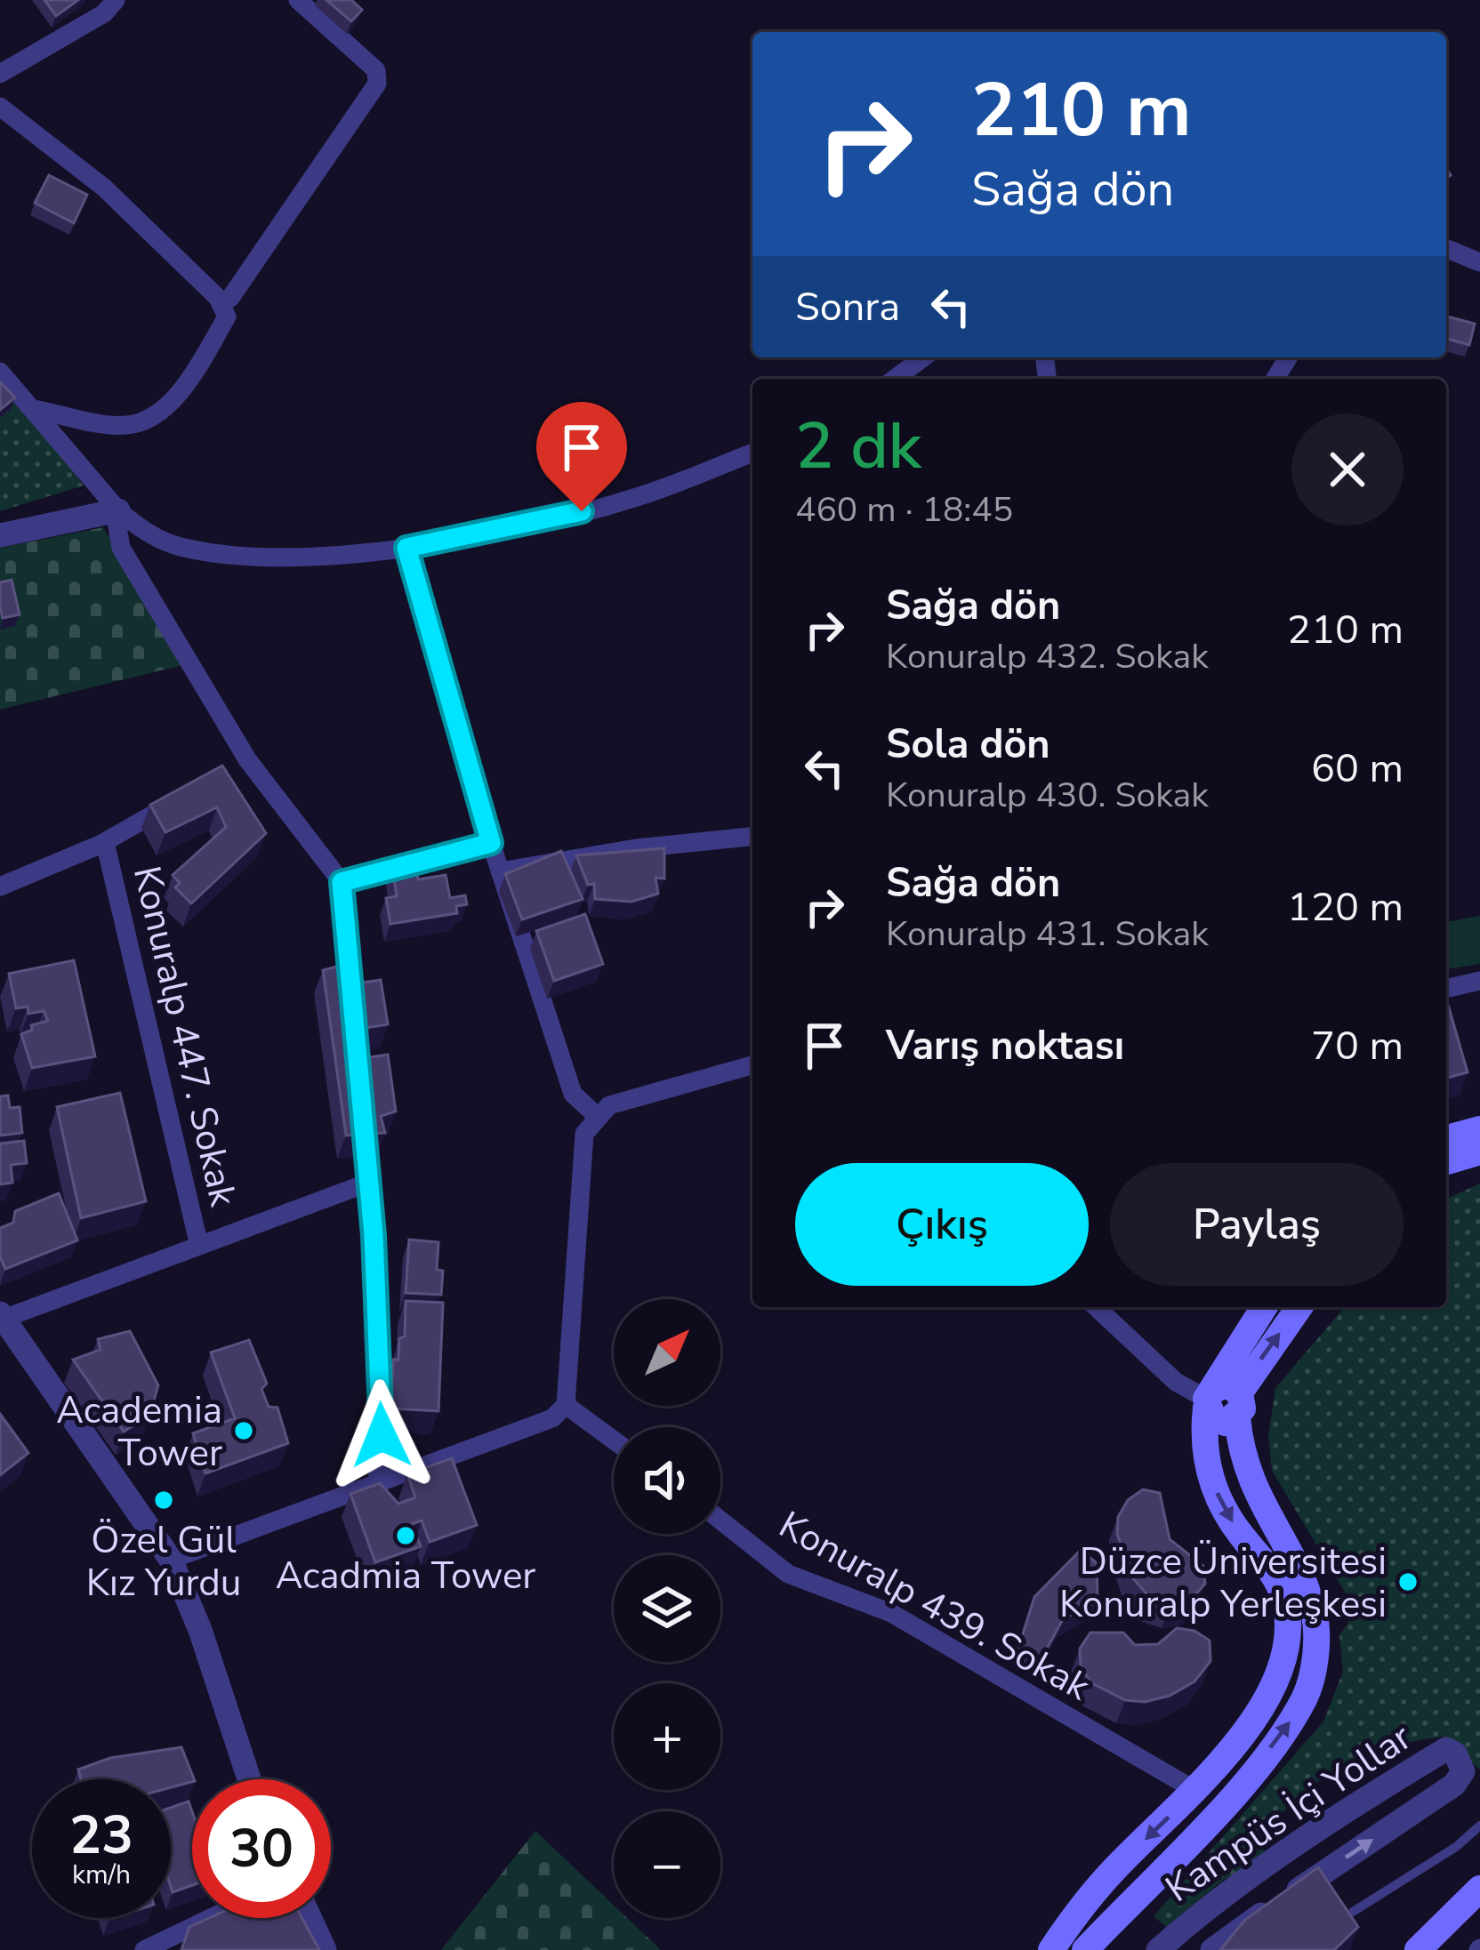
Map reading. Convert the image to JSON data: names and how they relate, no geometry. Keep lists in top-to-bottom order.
{
  "streets": {
    "street": ["Konuralp 447. Sokak", "Konuralp 439. Sokak", "Kampüs İçi Yollar"]
  },
  "places": [
    "Academia Tower",
    "Özel Gül Kız Yurdu",
    "Acadmia Tower",
    "Düzce Üniversitesi Konuralp Yerleşkesi"
  ],
  "north": "top right",
  "page": {
    "turn": ["210 m", "Sağa dön"],
    "then": "Sonra",
    "heading": ["2 dk", "460 m · 18:45"],
    "list": [
      {
        "name": "Sağa dön",
        "note": "Konuralp 432. Sokak",
        "value": "210 m"
      },
      {
        "name": "Sola dön",
        "note": "Konuralp 430. Sokak",
        "value": "60 m"
      },
      {
        "name": "Sağa dön",
        "note": "Konuralp 431. Sokak",
        "value": "120 m"
      },
      {
        "name": "Varış noktası",
        "value": "70 m"
      }
    ],
    "buttons": ["Çıkış", "Paylaş"],
    "map_buttons": ["+", "−"],
    "speed": "23 km/h",
    "limit": "30"
  }
}
